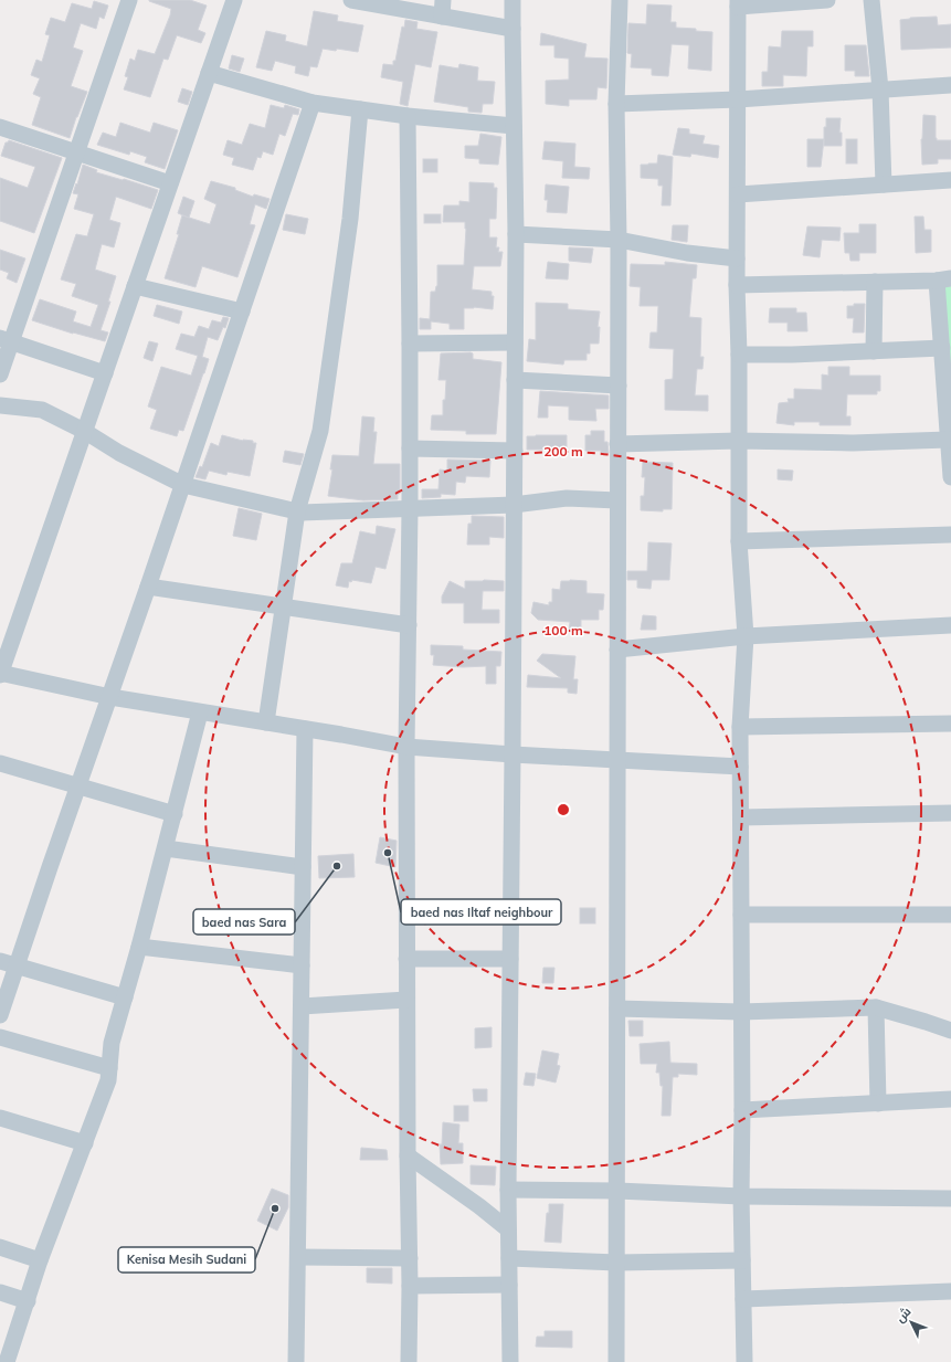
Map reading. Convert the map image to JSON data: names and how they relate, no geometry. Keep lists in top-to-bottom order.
{
  "places": ["baed nas Iltaf neighbour", "baed nas Sara", "Kenisa Mesih Sudani"],
  "north": "top left",
  "rings": ["200 m", "100 m"]
}
